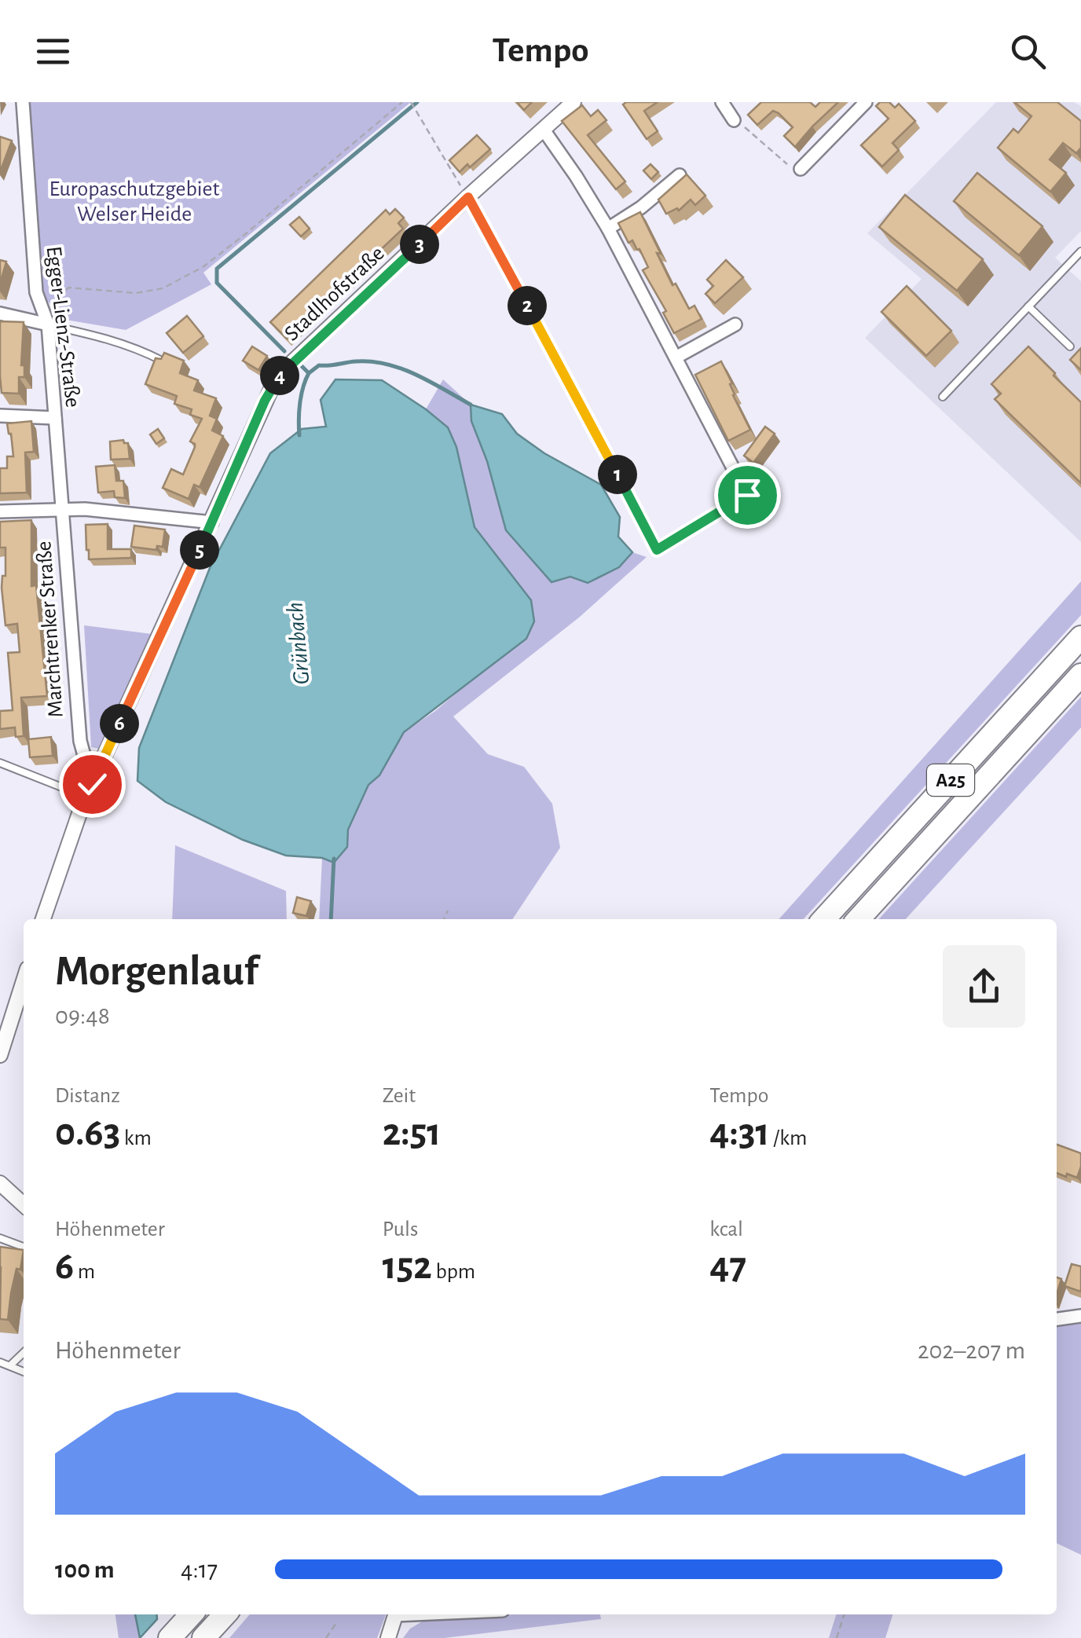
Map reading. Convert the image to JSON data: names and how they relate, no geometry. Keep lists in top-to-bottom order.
{
  "streets": {
    "highway": ["A25"],
    "street": ["Stadlhofstraße", "Egger-Lienz-Straße", "Marchtrenker Straße"]
  },
  "crossings": [
    ["Stadlhofstraße", "Marchtrenker Straße"],
    ["Egger-Lienz-Straße", "Marchtrenker Straße"]
  ],
  "water": ["Grünbach"],
  "parks": ["Europaschutzgebiet Welser Heide"],
  "page": {
    "header": "Tempo",
    "pins": [
      "3",
      "2",
      "4",
      "1",
      "5",
      "6"
    ],
    "heading": ["Morgenlauf", "09:48"],
    "stats": [
      ["Distanz", "0.63 km"],
      ["Zeit", "2:51"],
      ["Tempo", "4:31 /km"],
      ["Höhenmeter", "6 m"],
      ["Puls", "152 bpm"],
      ["kcal", "47"]
    ],
    "chart": ["Höhenmeter", "202–207 m"],
    "list": [
      {
        "name": "100 m",
        "note": "4:17"
      }
    ]
  }
}
